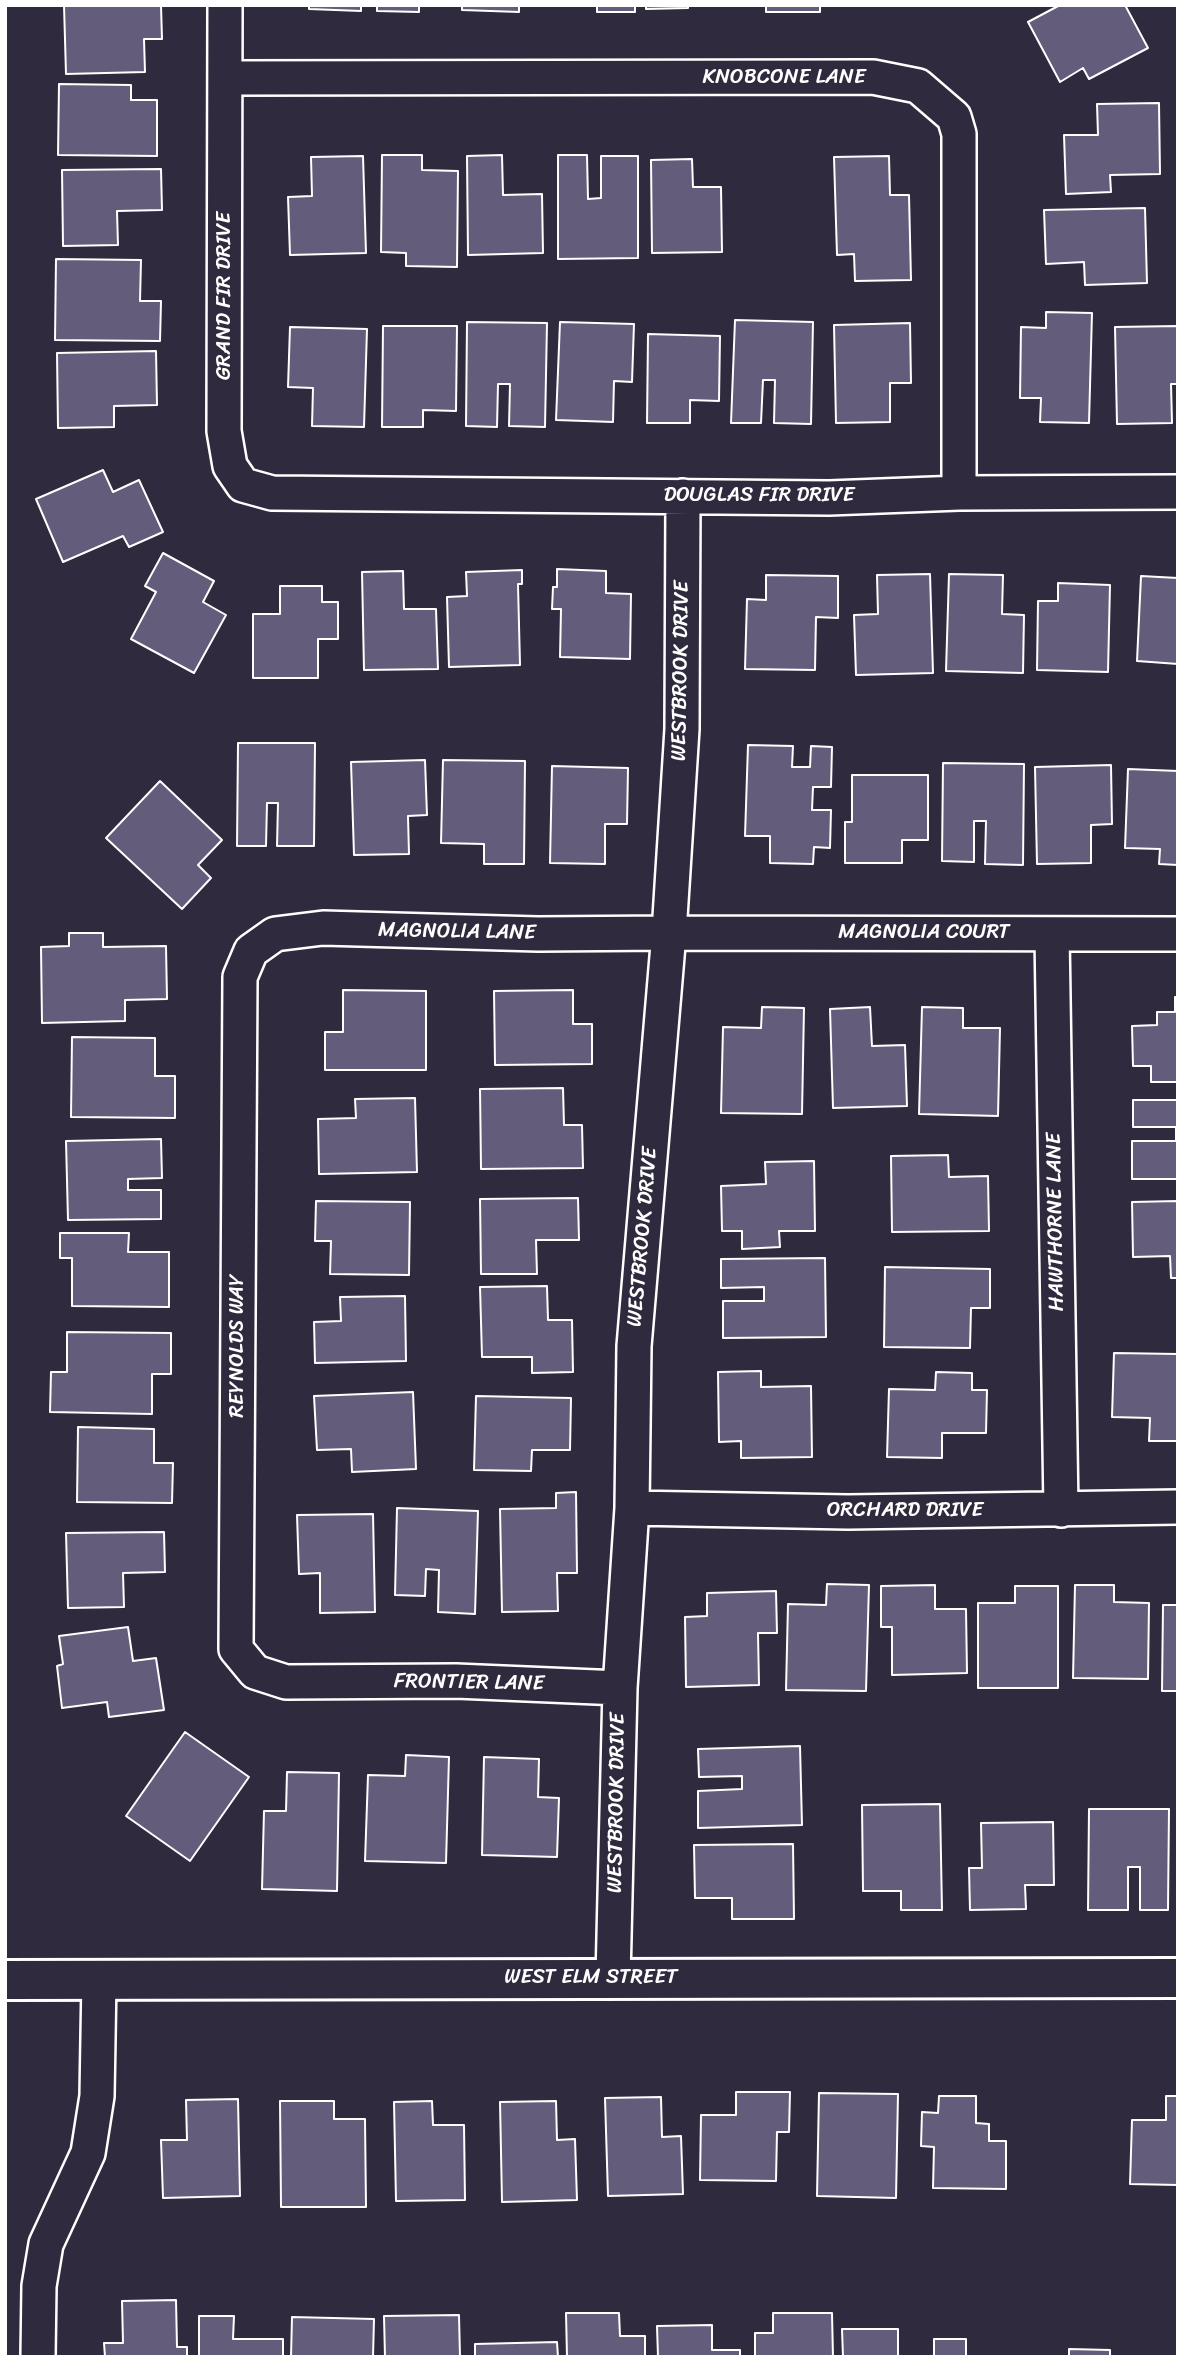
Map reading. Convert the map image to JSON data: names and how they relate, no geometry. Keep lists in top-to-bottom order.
{
  "streets": {
    "street": [
      "KNOBCONE LANE",
      "GRAND FIR DRIVE",
      "DOUGLAS FIR DRIVE",
      "WESTBROOK DRIVE",
      "MAGNOLIA LANE",
      "MAGNOLIA COURT",
      "HAWTHORNE LANE",
      "REYNOLDS WAY",
      "ORCHARD DRIVE",
      "FRONTIER LANE",
      "WEST ELM STREET"
    ]
  },
  "crossings": [
    ["KNOBCONE LANE", "GRAND FIR DRIVE"],
    ["KNOBCONE LANE", "DOUGLAS FIR DRIVE"],
    ["GRAND FIR DRIVE", "DOUGLAS FIR DRIVE"],
    ["DOUGLAS FIR DRIVE", "WESTBROOK DRIVE"],
    ["WESTBROOK DRIVE", "MAGNOLIA LANE"],
    ["WESTBROOK DRIVE", "MAGNOLIA COURT"],
    ["WESTBROOK DRIVE", "ORCHARD DRIVE"],
    ["WESTBROOK DRIVE", "FRONTIER LANE"],
    ["WESTBROOK DRIVE", "WEST ELM STREET"],
    ["MAGNOLIA LANE", "MAGNOLIA COURT"],
    ["MAGNOLIA LANE", "REYNOLDS WAY"],
    ["MAGNOLIA COURT", "HAWTHORNE LANE"],
    ["HAWTHORNE LANE", "ORCHARD DRIVE"],
    ["REYNOLDS WAY", "FRONTIER LANE"]
  ]
}
